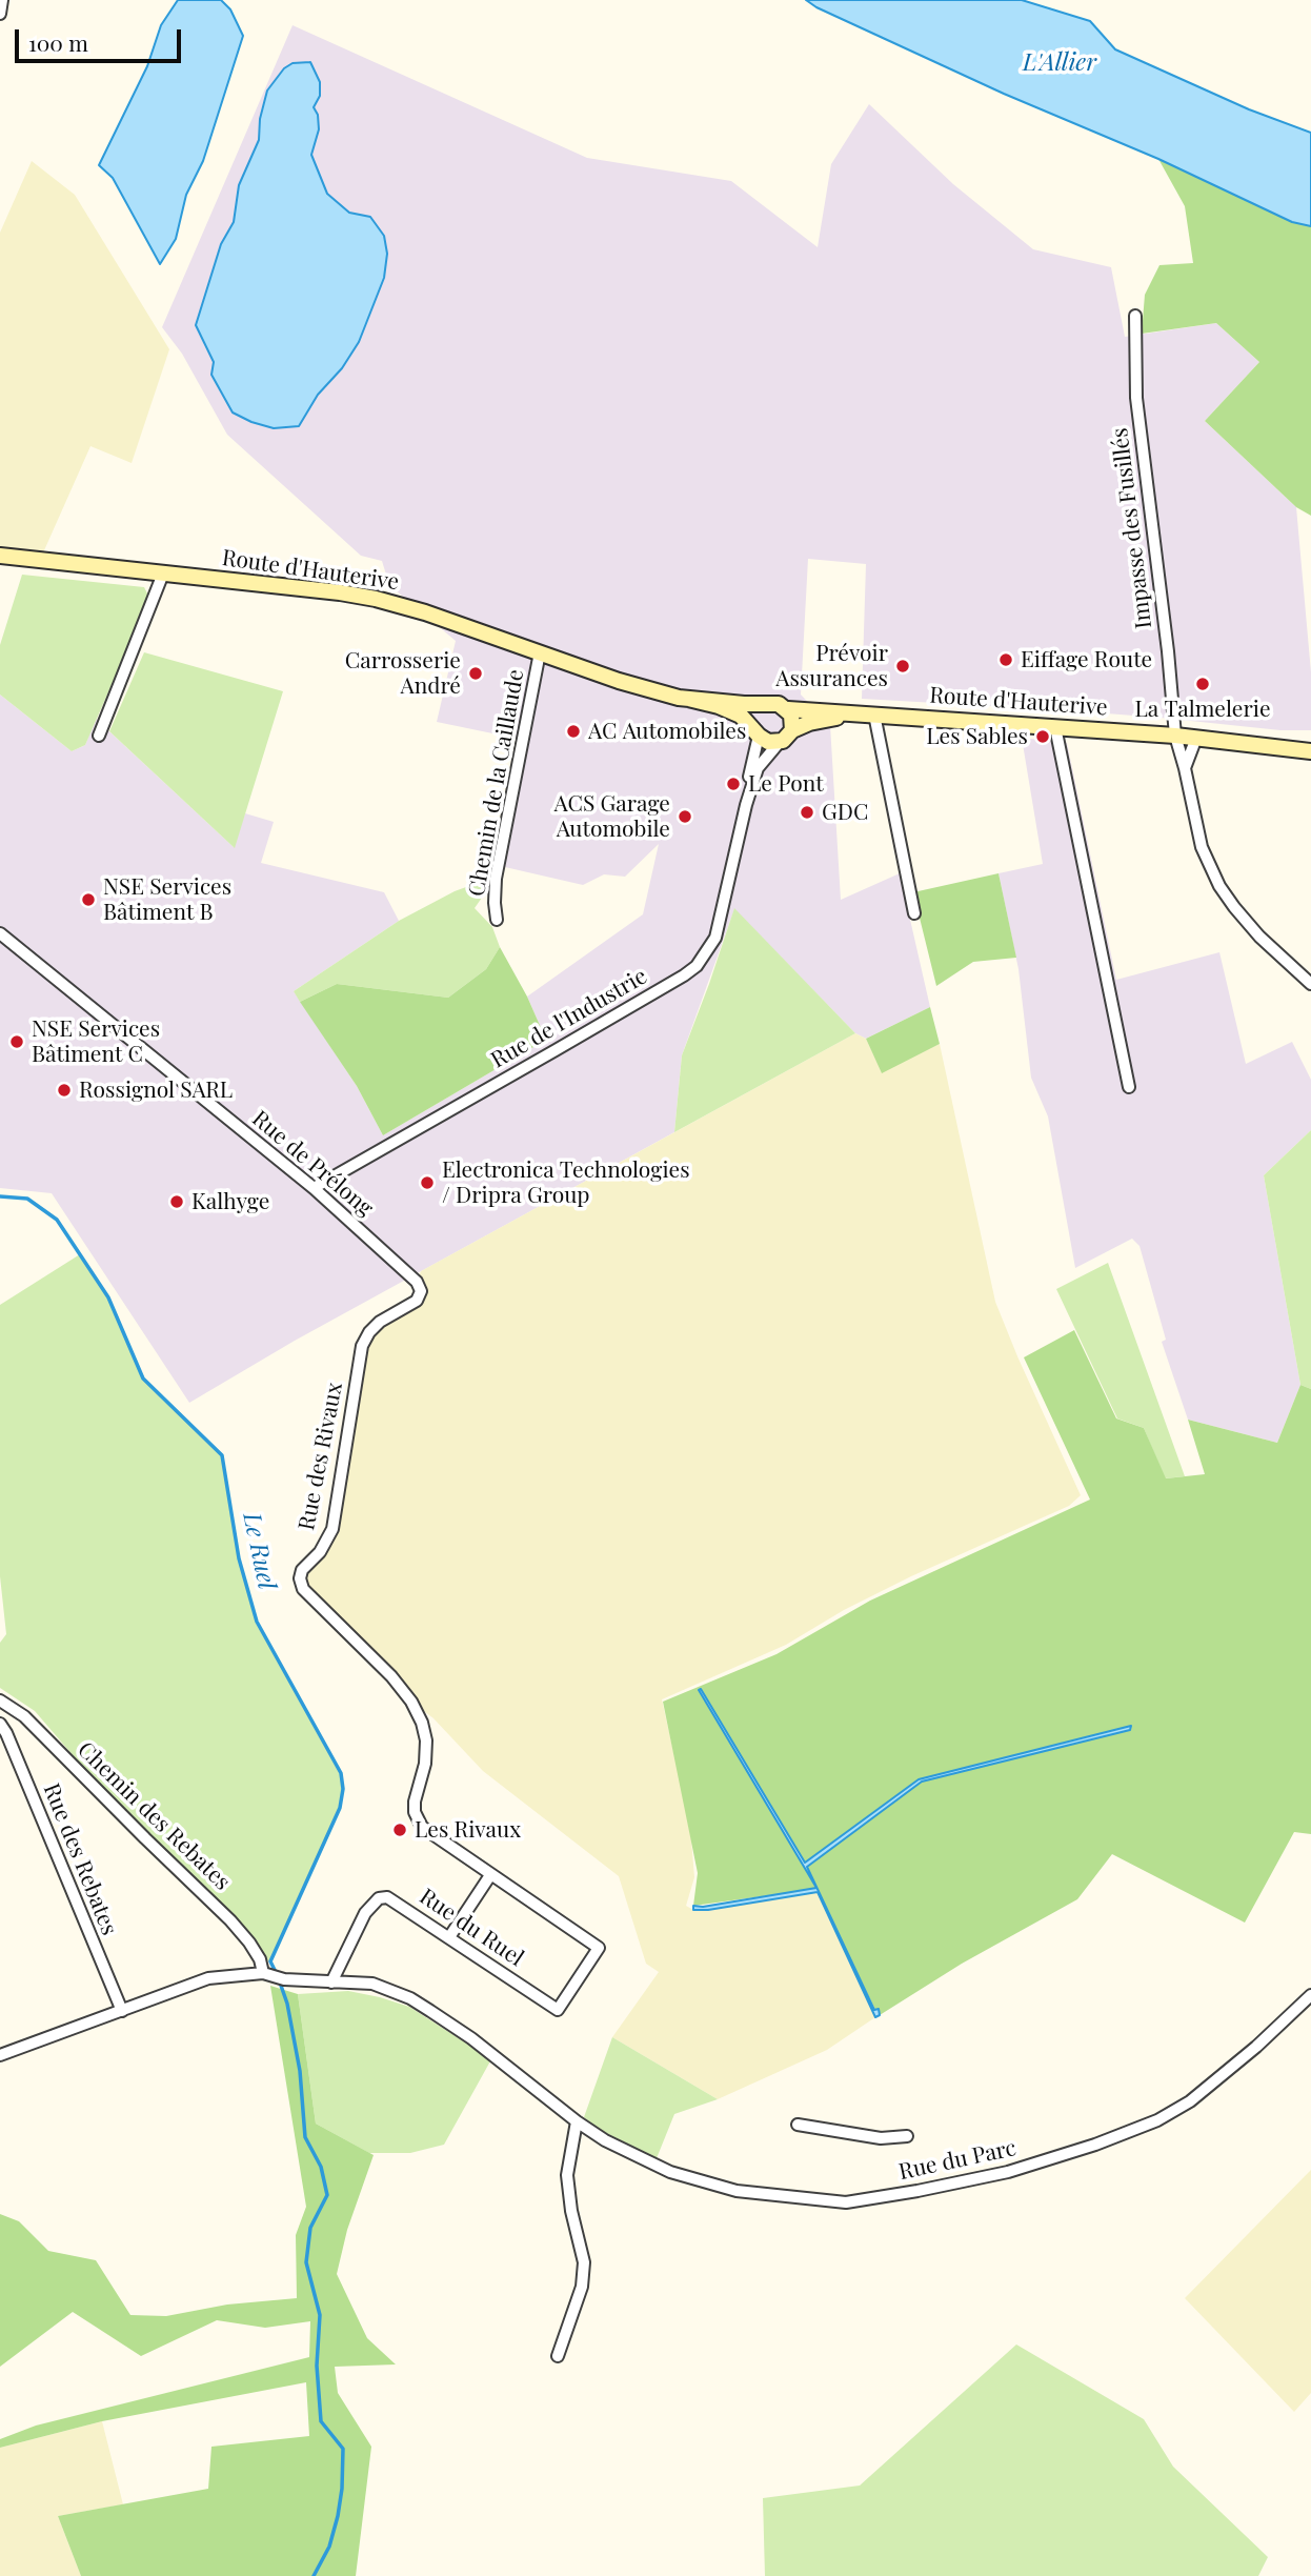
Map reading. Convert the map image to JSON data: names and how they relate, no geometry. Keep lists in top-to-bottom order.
{
  "streets": {
    "main road": ["Route d'Hauterive"],
    "street": [
      "Impasse des Fusillés",
      "Chemin de la Caillaude",
      "Rue de l'Industrie",
      "Rue de Prélong",
      "Rue des Rivaux",
      "Chemin des Rebates",
      "Rue des Rebates",
      "Rue du Ruel",
      "Rue du Parc"
    ]
  },
  "crossings": [
    ["Impasse des Fusillés", "Route d'Hauterive"],
    ["Route d'Hauterive", "Chemin de la Caillaude"],
    ["Route d'Hauterive", "Rue de l'Industrie"],
    ["Rue de l'Industrie", "Rue de Prélong"],
    ["Rue de Prélong", "Rue des Rivaux"],
    ["Rue des Rivaux", "Rue du Ruel"]
  ],
  "water": ["L'Allier", "Le Ruel"],
  "places": [
    "Eiffage Route",
    "Prévoir Assurances",
    "Carrosserie André",
    "La Talmelerie",
    "AC Automobiles",
    "Les Sables",
    "Le Pont",
    "GDC",
    "ACS Garage Automobile",
    "NSE Services Bâtiment B",
    "NSE Services Bâtiment C",
    "Rossignol SARL",
    "Electronica Technologies / Dripra Group",
    "Kalhyge",
    "Les Rivaux"
  ],
  "scale_bar": "100 m"
}
